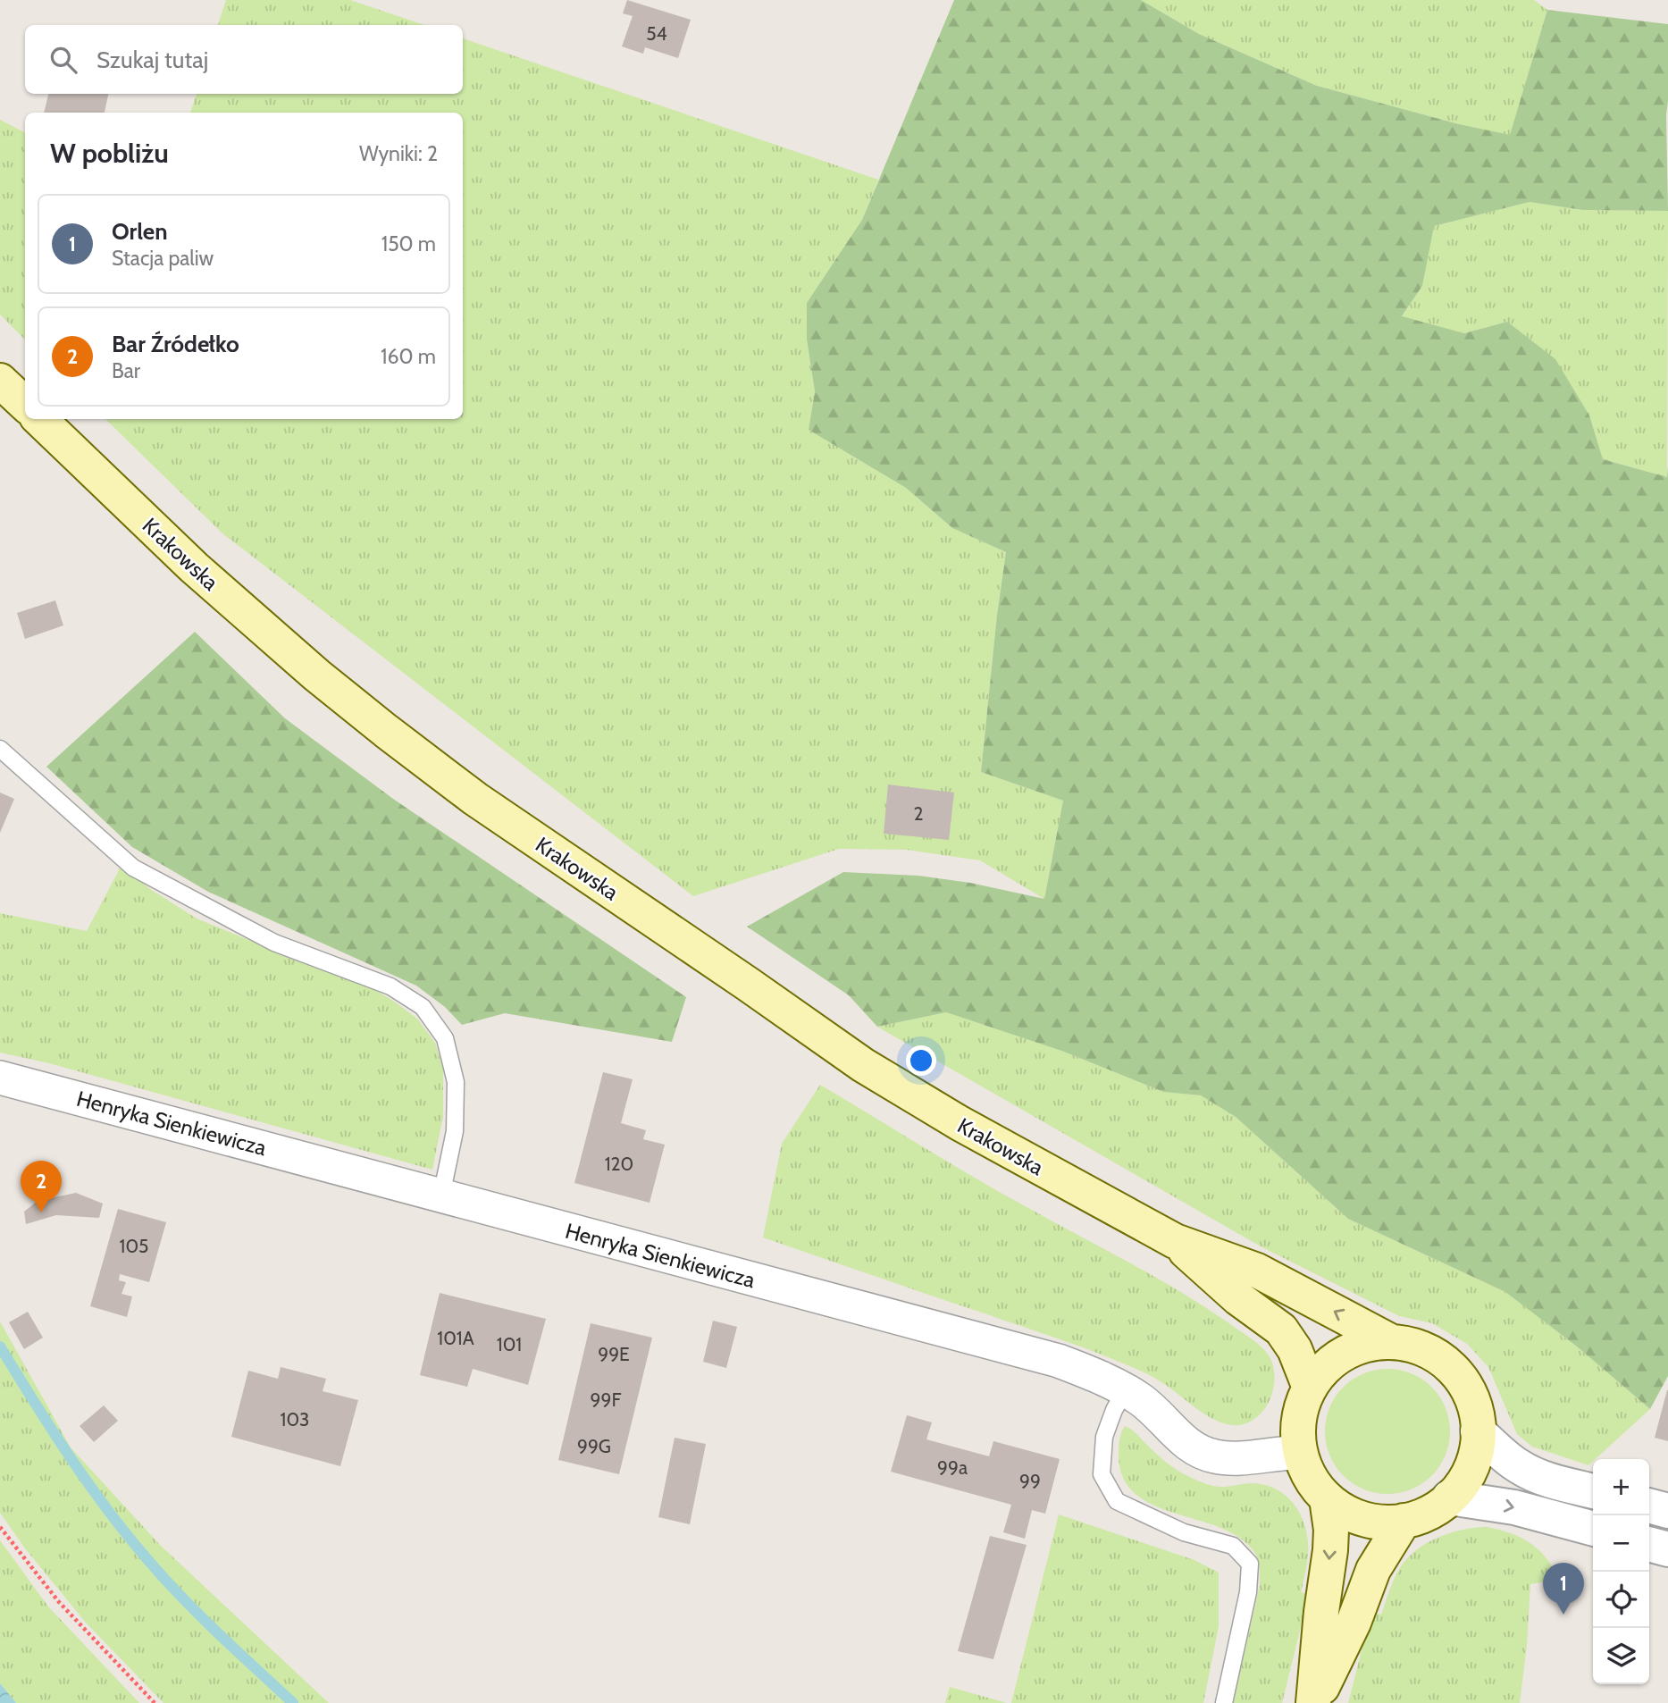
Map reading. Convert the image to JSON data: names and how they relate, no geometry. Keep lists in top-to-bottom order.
{
  "streets": {
    "main road": ["Krakowska"],
    "street": ["Henryka Sienkiewicza"]
  },
  "crossings": [
    ["Krakowska", "Henryka Sienkiewicza"]
  ],
  "house_numbers": [
    "54",
    "2",
    "120",
    "105",
    "101A",
    "101",
    "99E",
    "99F",
    "103",
    "99G",
    "99a",
    "99"
  ],
  "page": {
    "search": "Szukaj tutaj",
    "heading": ["W pobliżu", "Wyniki: 2"],
    "list": [
      {
        "mark": "1",
        "name": "Orlen",
        "note": "Stacja paliw",
        "value": "150 m"
      },
      {
        "mark": "2",
        "name": "Bar Źródełko",
        "note": "Bar",
        "value": "160 m"
      }
    ],
    "pins": ["2", "1"],
    "map_buttons": ["+", "−"]
  }
}
